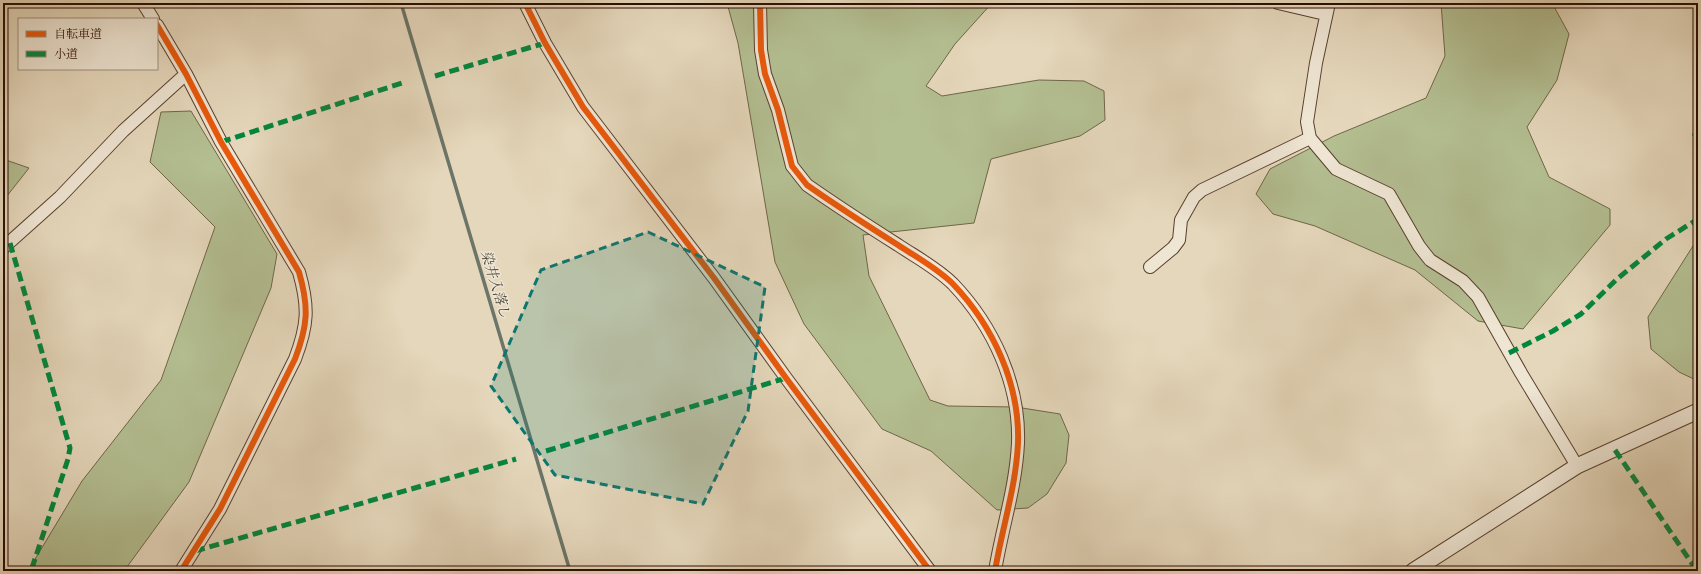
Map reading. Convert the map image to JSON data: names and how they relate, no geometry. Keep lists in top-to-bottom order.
{
  "water": ["染井入落し"],
  "legend": ["自転車道", "小道"]
}
